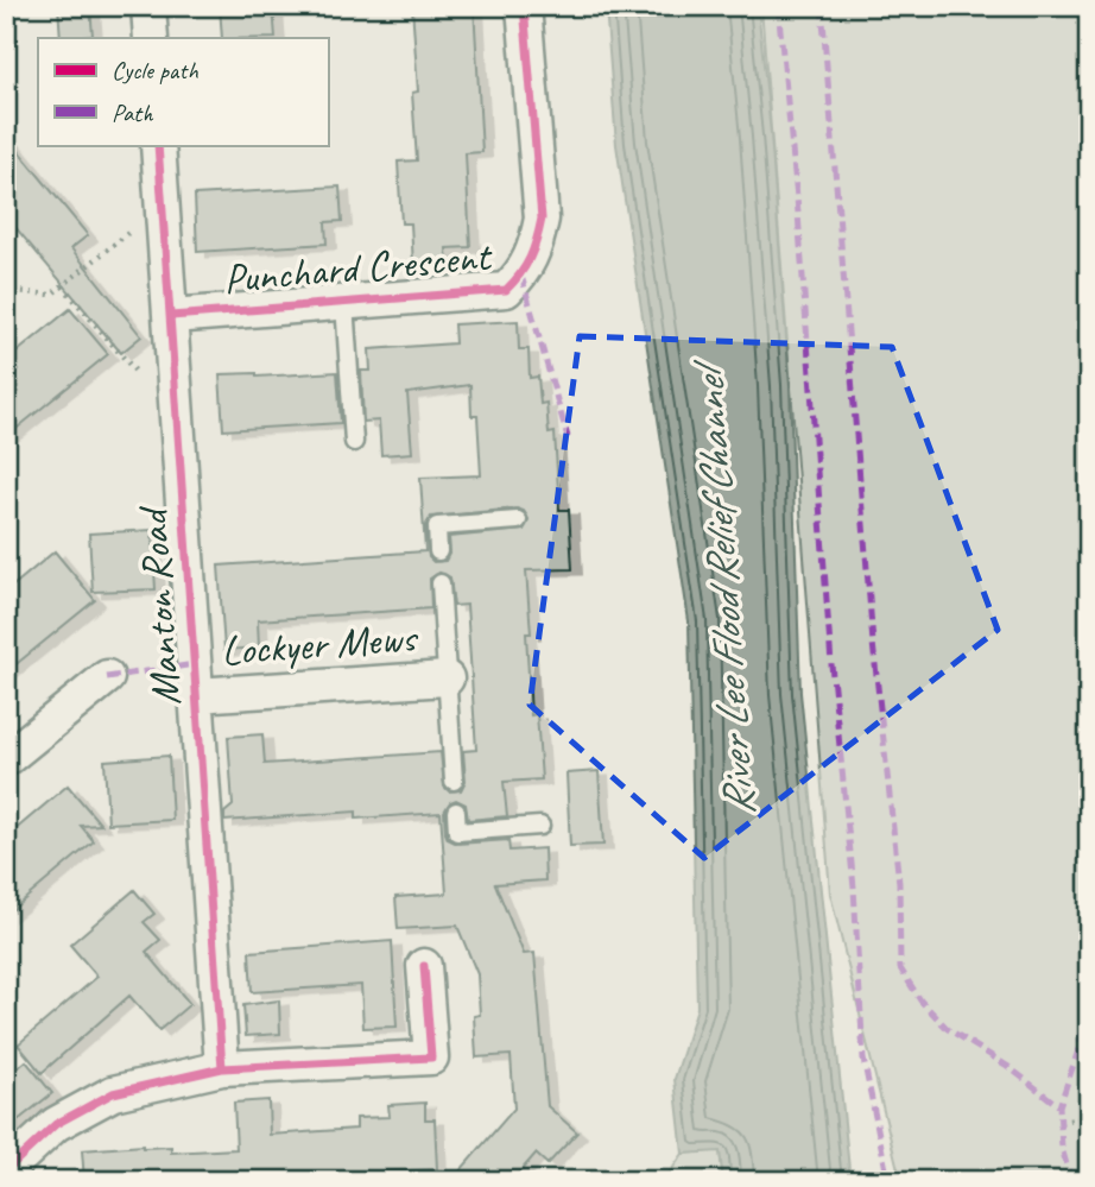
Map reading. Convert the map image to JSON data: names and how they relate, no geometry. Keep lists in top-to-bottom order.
{
  "streets": {
    "street": ["Punchard Crescent", "Manton Road", "Lockyer Mews"]
  },
  "crossings": [
    ["Punchard Crescent", "Manton Road"],
    ["Manton Road", "Lockyer Mews"]
  ],
  "water": ["River Lee Flood Relief Channel"],
  "legend": ["Cycle path", "Path"]
}
